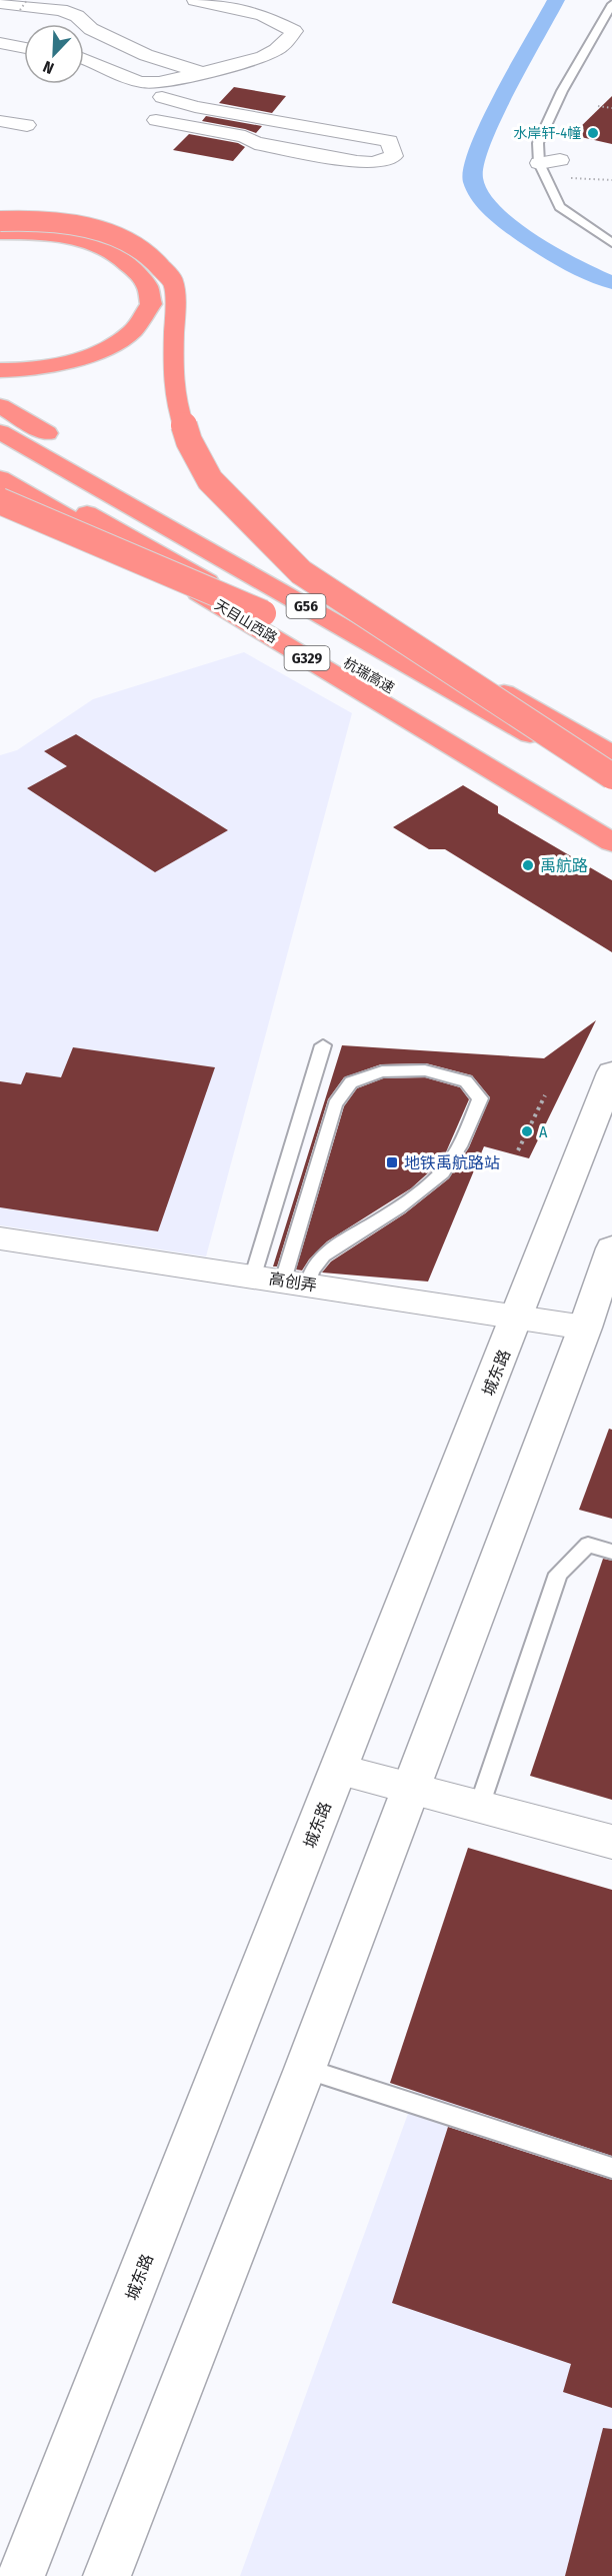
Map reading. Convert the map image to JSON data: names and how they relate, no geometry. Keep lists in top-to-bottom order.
{
  "streets": {
    "highway": [
      "G56",
      "天目山西路",
      "G329",
      "杭瑞高速"
    ],
    "street": ["高创弄", "城东路"]
  },
  "crossings": [
    ["高创弄", "城东路"]
  ],
  "places": {
    "other": ["水岸轩-4幢", "禹航路", "A"],
    "transit": ["地铁禹航路站"]
  },
  "north": "bottom left"
}
